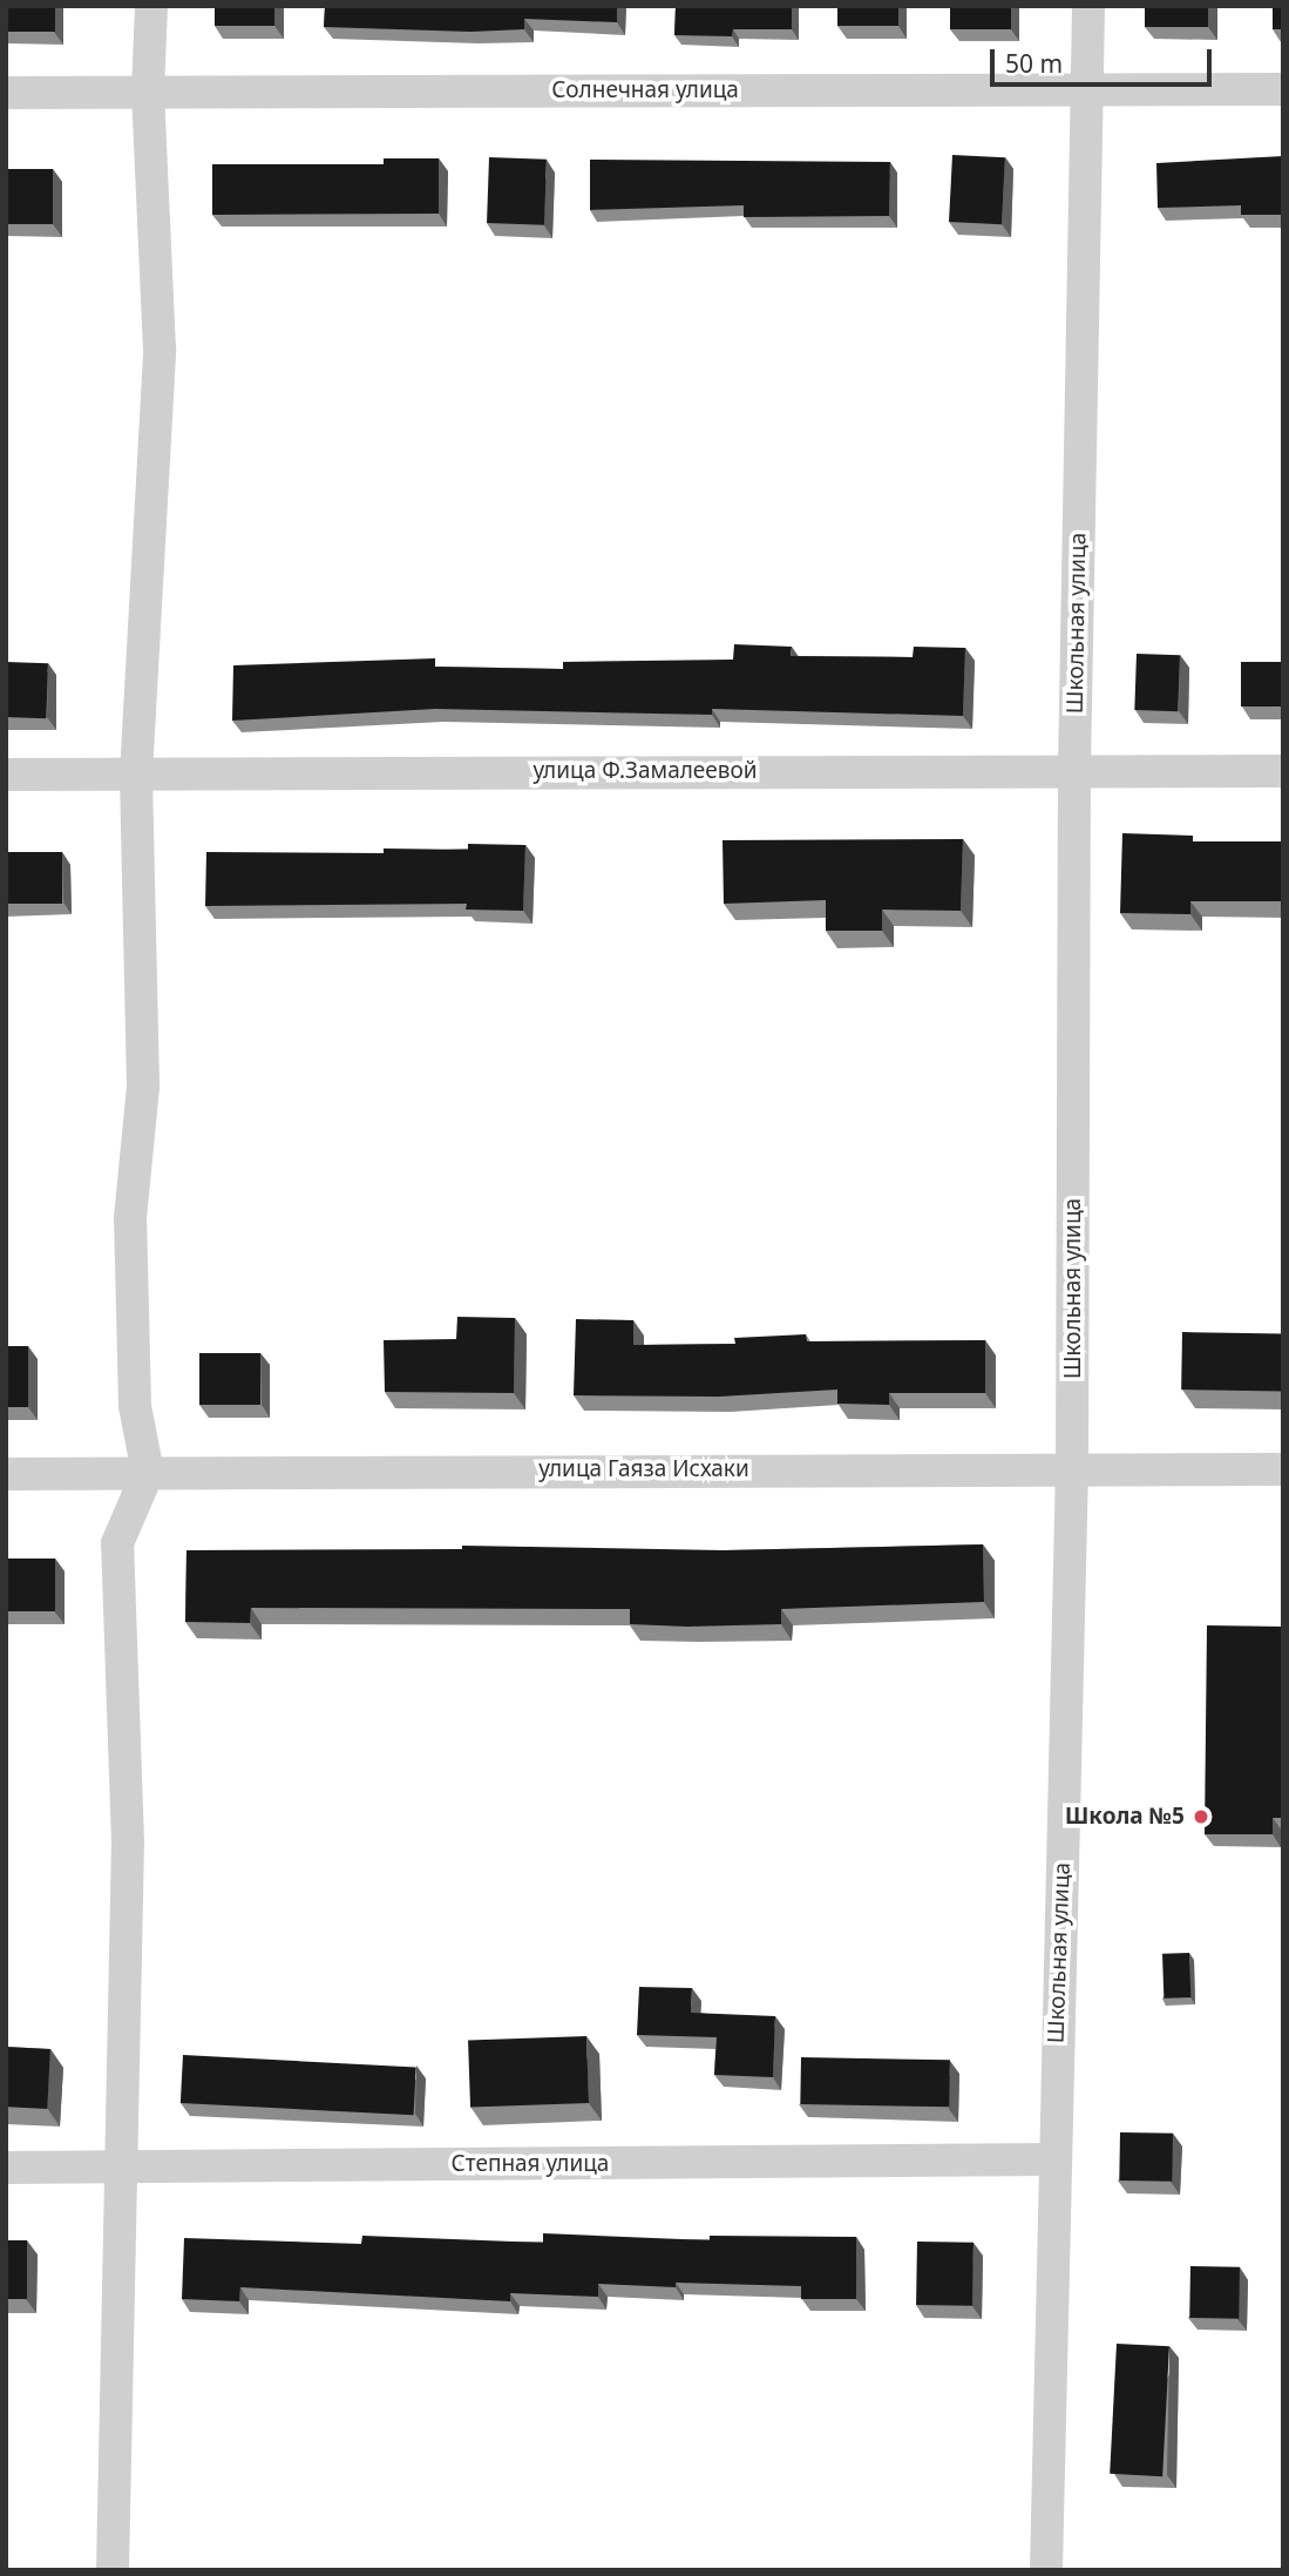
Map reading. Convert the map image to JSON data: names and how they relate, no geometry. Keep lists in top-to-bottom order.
{
  "streets": {
    "street": [
      "Солнечная улица",
      "Школьная улица",
      "улица Ф.Замалеевой",
      "улица Гаяза Исхаки",
      "Степная улица"
    ]
  },
  "crossings": [
    ["Солнечная улица", "Школьная улица"],
    ["Школьная улица", "улица Ф.Замалеевой"],
    ["Школьная улица", "улица Гаяза Исхаки"],
    ["Школьная улица", "Степная улица"]
  ],
  "places": ["Школа №5"],
  "scale_bar": "50 m"
}
